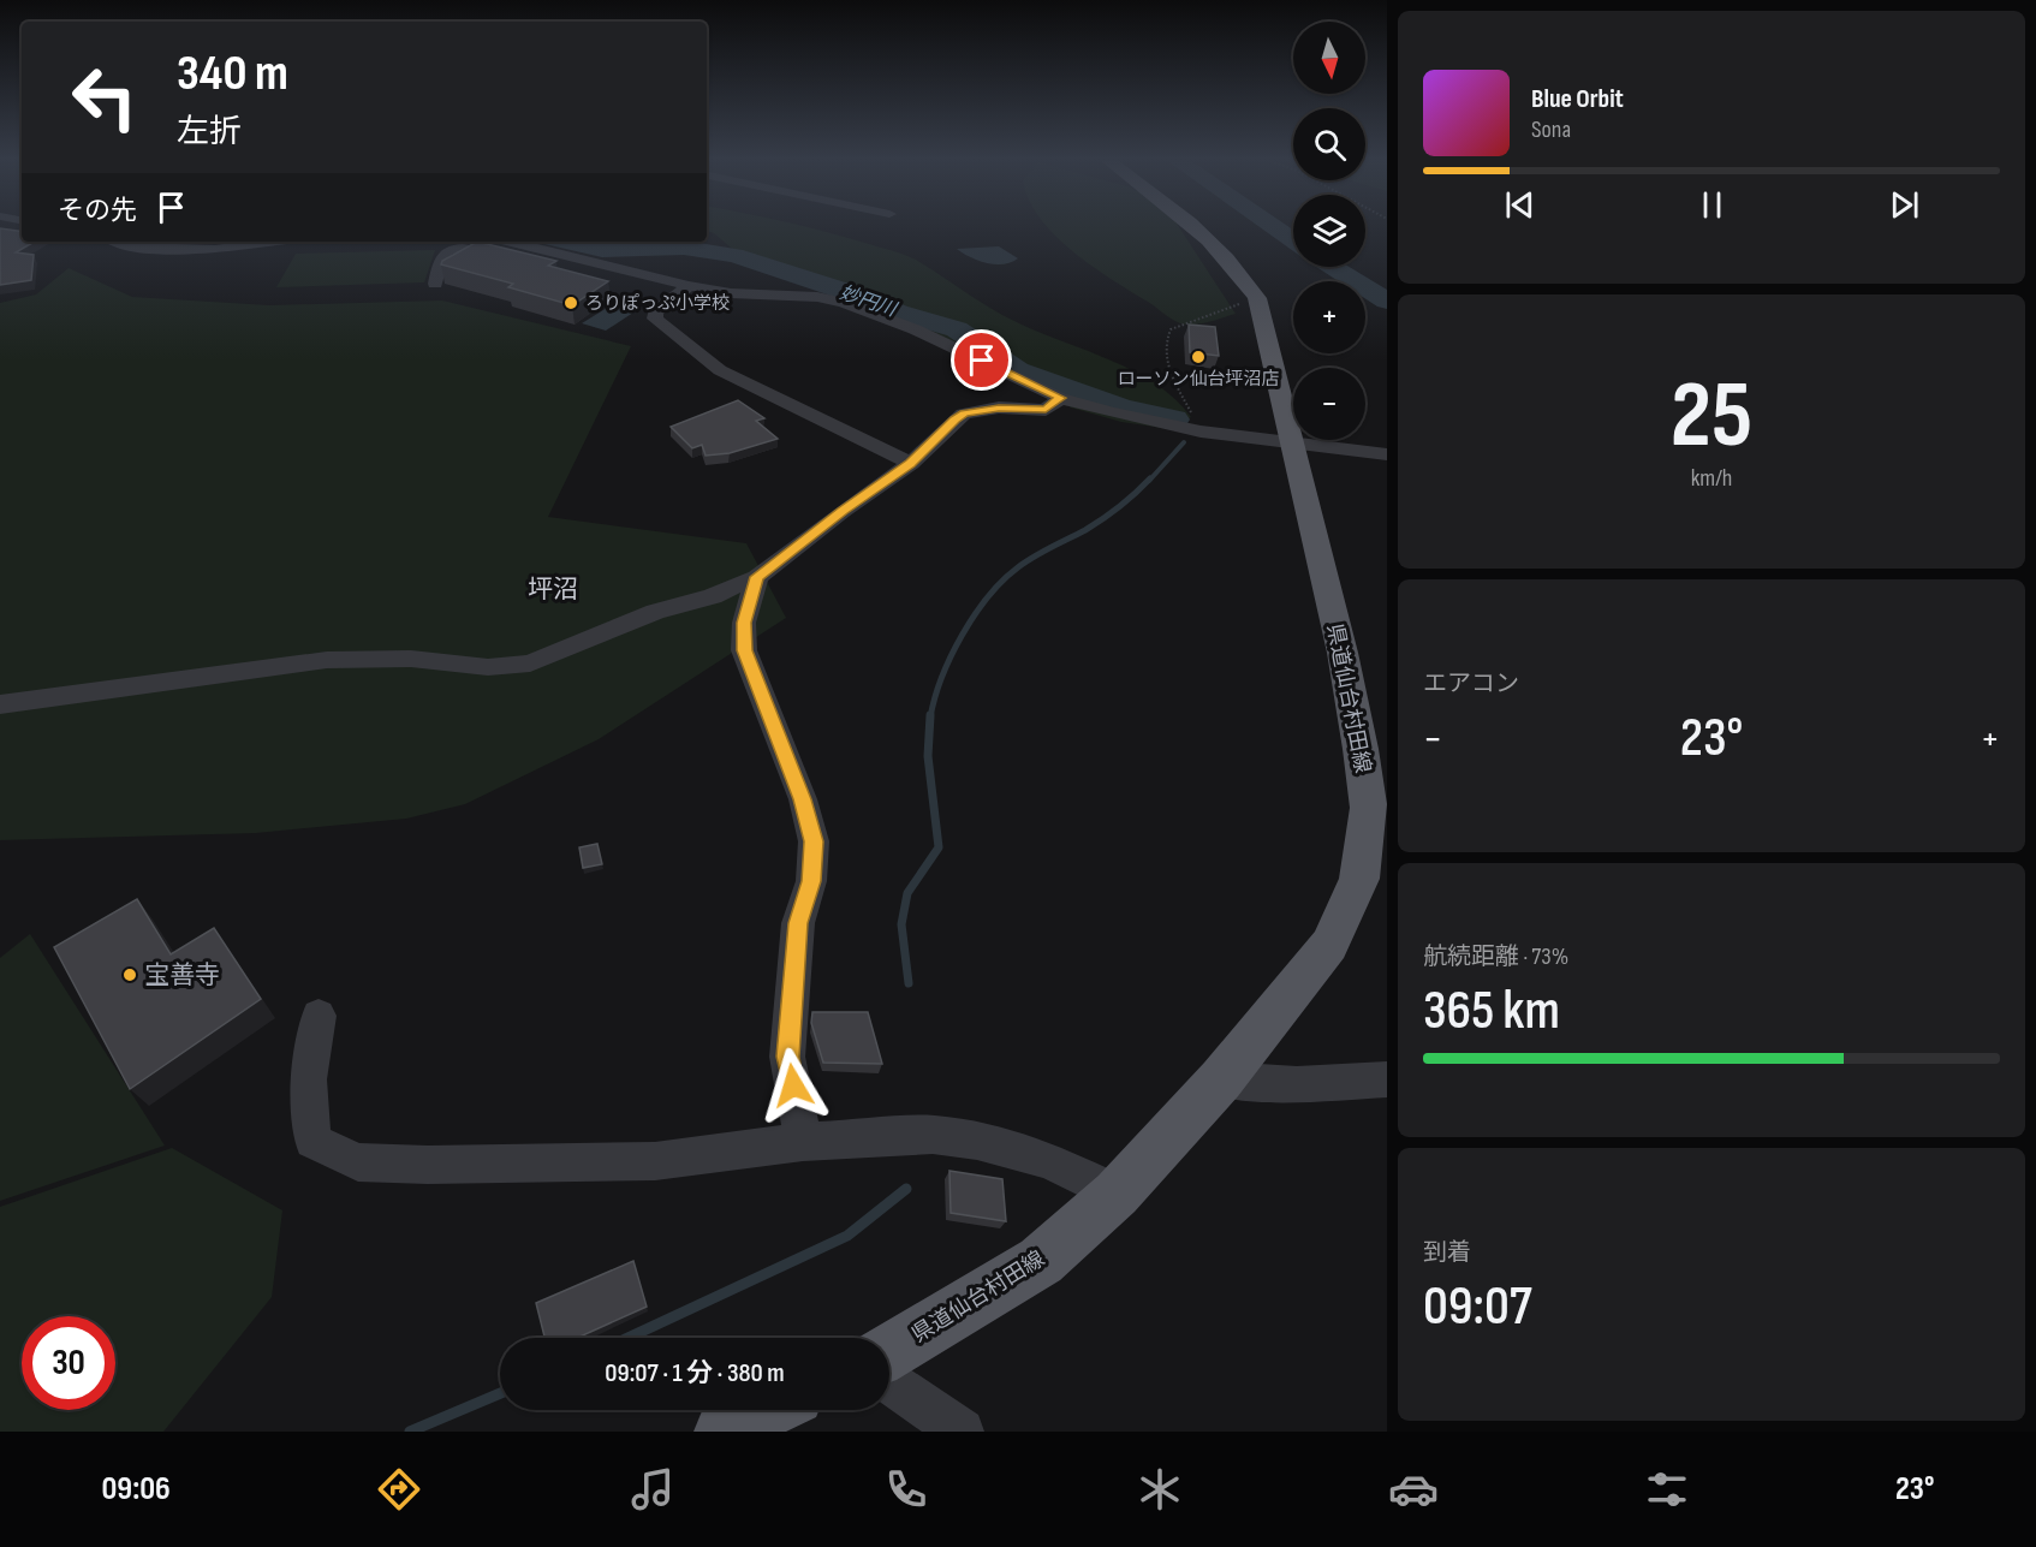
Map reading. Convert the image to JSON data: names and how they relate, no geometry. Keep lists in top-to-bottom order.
{
  "streets": {
    "main road": ["県道仙台村田線"]
  },
  "districts": ["坪沼"],
  "water": ["妙円川"],
  "places": ["ろりぽっぷ小学校", "ローソン仙台坪沼店", "宝善寺"],
  "north": "bottom",
  "page": {
    "map_buttons": ["+", "−"],
    "turn": ["340 m", "左折"],
    "song": ["Blue Orbit", "Sona"],
    "then": "その先",
    "tile": [
      ["25", "km/h"],
      "エアコン",
      ["航続距離 · 73%", "365 km"],
      ["到着", "09:07"]
    ],
    "heat": ["−", "23°", "+"],
    "limit": "30",
    "trip": "09:07 · 1 分 · 380 m",
    "tabs": ["09:06", "23°"]
  }
}
